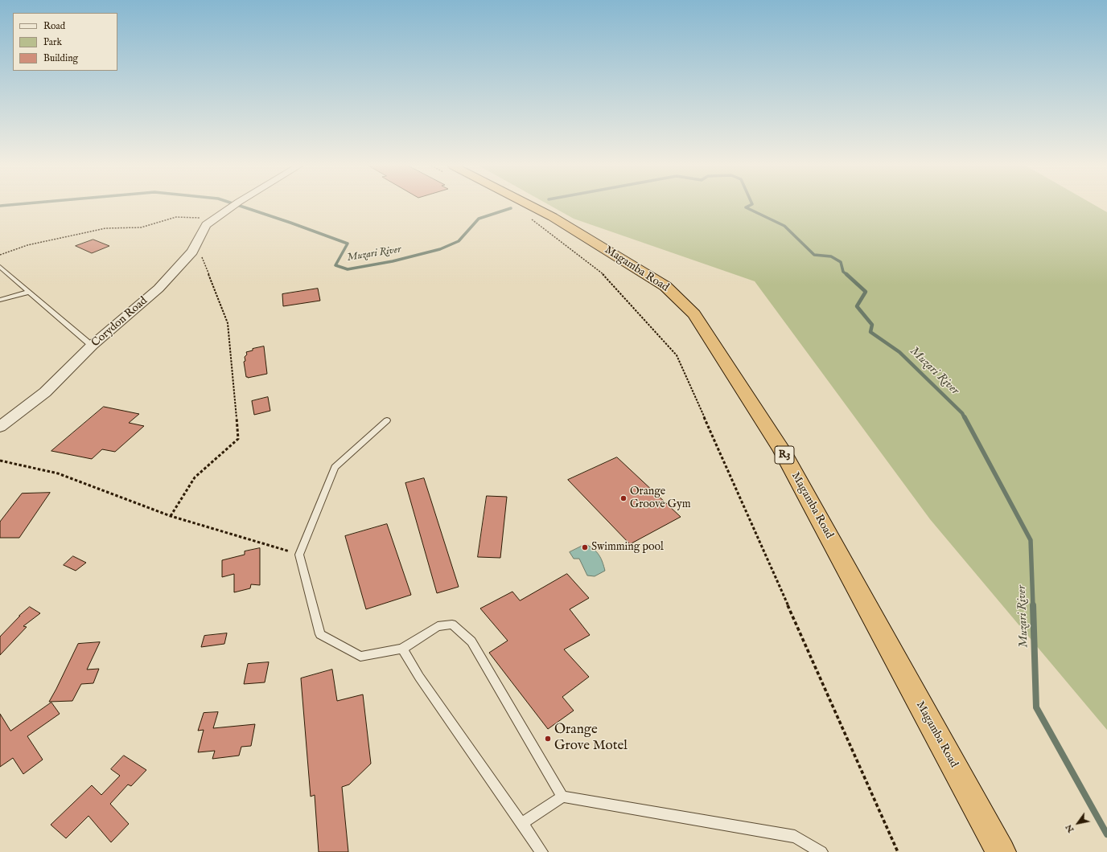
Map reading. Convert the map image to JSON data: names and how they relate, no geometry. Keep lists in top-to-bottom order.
{
  "streets": {
    "highway": ["Magamba Road", "R3"],
    "street": ["Corydon Road"]
  },
  "water": ["Muzari River"],
  "places": ["Orange Groove Gym", "Swimming pool", "Orange Grove Motel"],
  "legend": ["Road", "Park", "Building"],
  "north": "bottom left"
}
